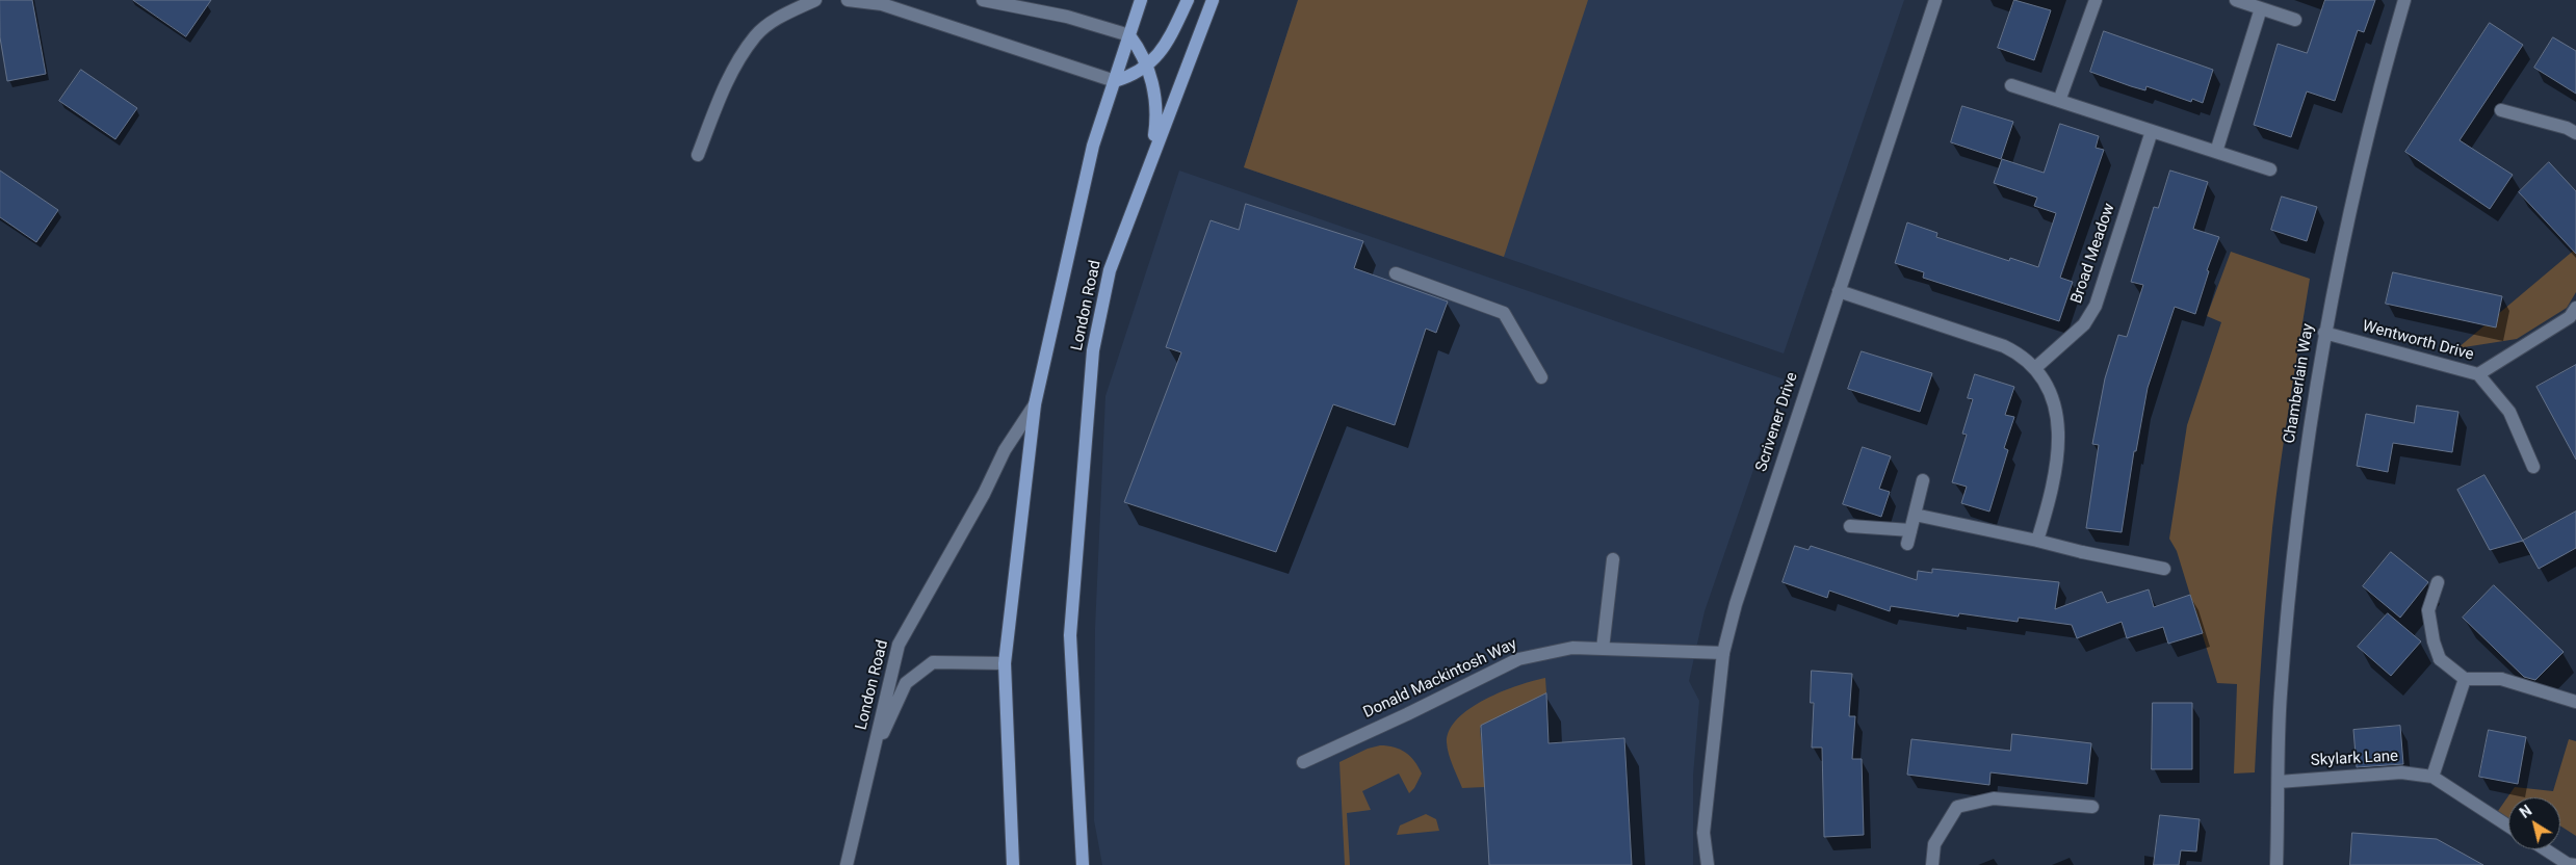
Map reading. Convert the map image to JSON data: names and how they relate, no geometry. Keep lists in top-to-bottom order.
{
  "streets": {
    "main road": ["London Road"],
    "street": [
      "Broad Meadow",
      "Wentworth Drive",
      "Chamberlain Way",
      "Scrivener Drive",
      "Donald Mackintosh Way",
      "Skylark Lane"
    ]
  },
  "crossings": [
    ["Wentworth Drive", "Chamberlain Way"],
    ["Chamberlain Way", "Skylark Lane"],
    ["Scrivener Drive", "Donald Mackintosh Way"]
  ],
  "north": "top left"
}
